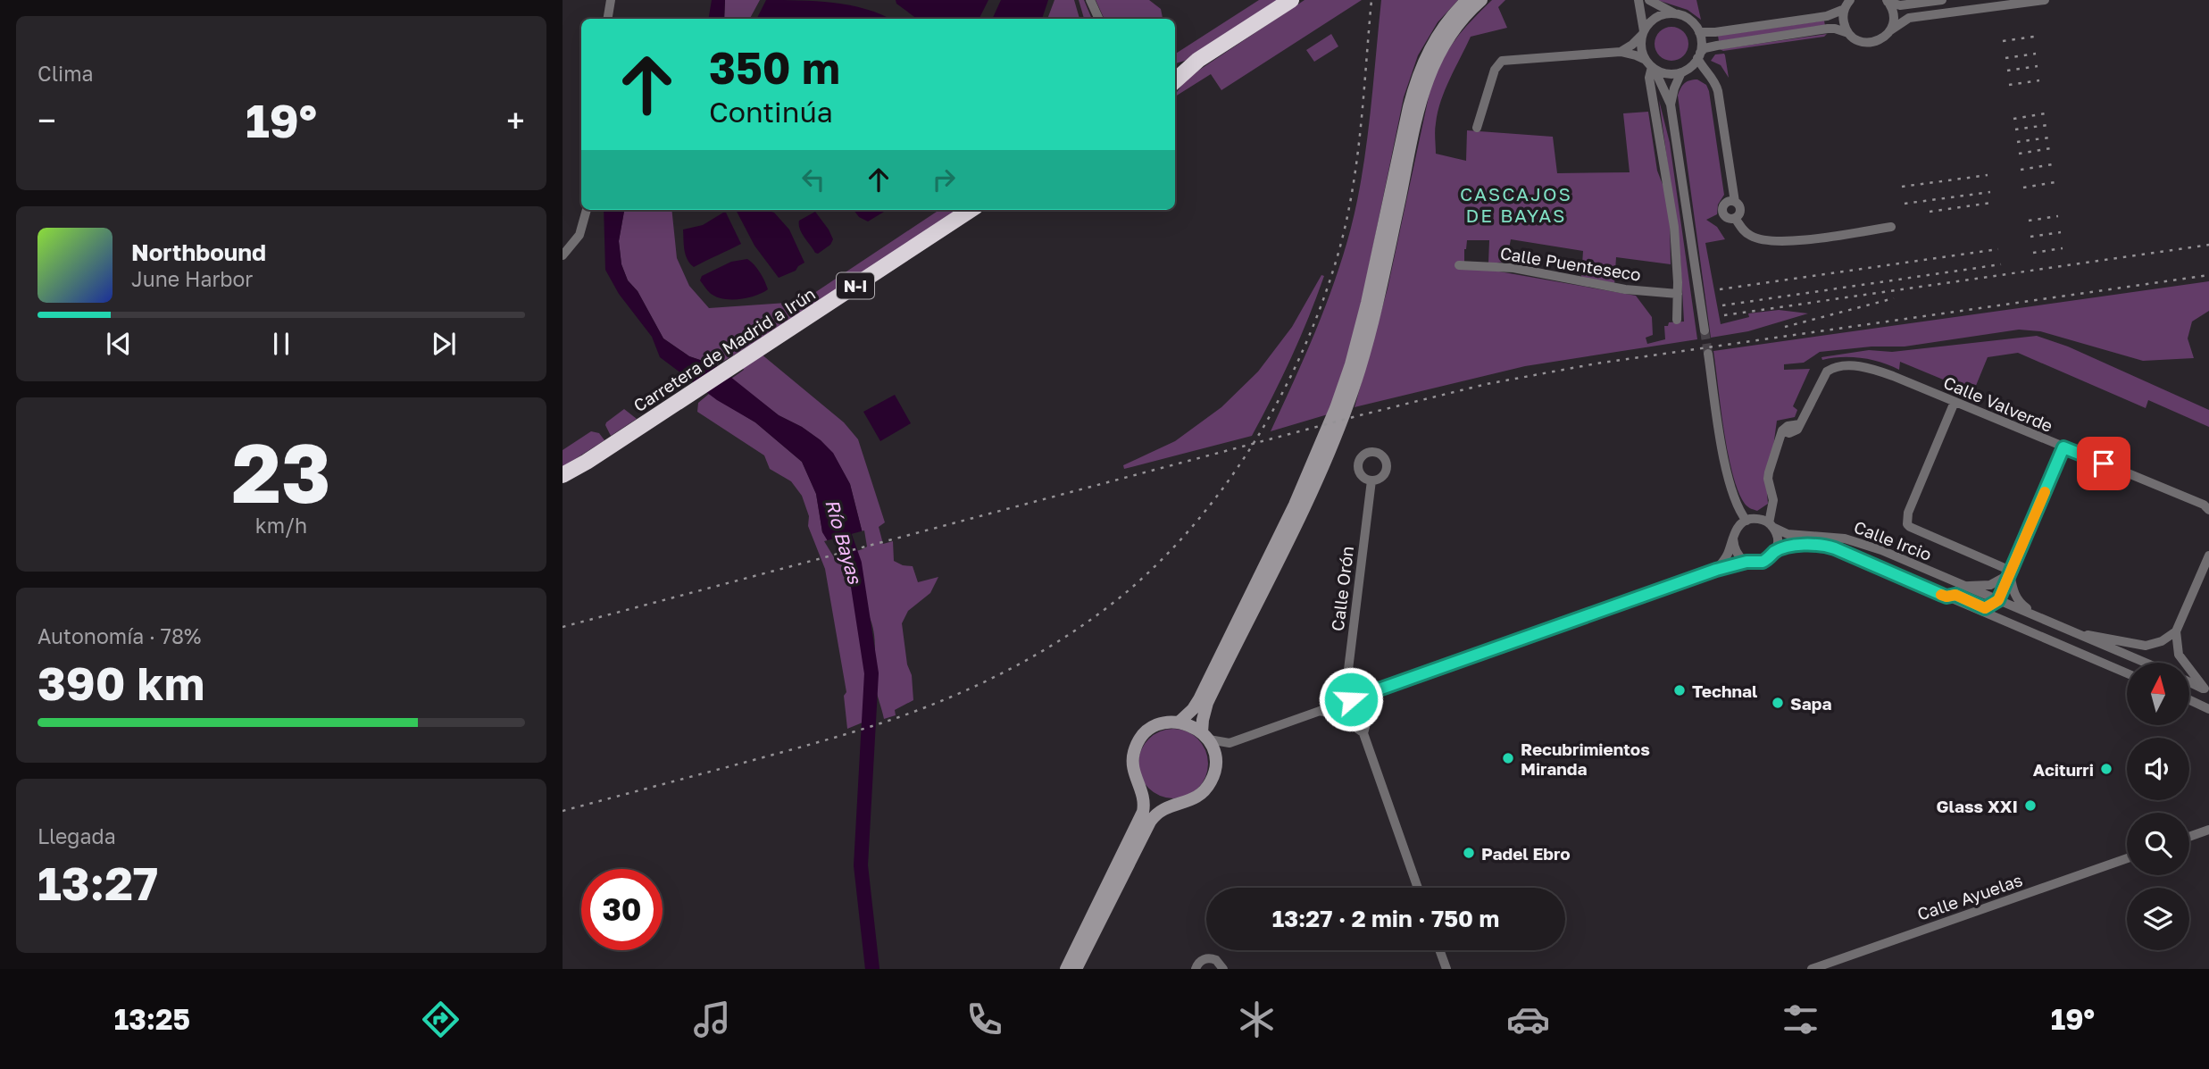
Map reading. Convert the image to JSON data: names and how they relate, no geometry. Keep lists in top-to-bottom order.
{
  "streets": {
    "highway": ["N-I", "Carretera de Madrid a Irún"],
    "street": [
      "Calle Puenteseco",
      "Calle Valverde",
      "Calle Ircio",
      "Calle Orón",
      "Calle Ayuelas"
    ]
  },
  "crossings": [
    ["Calle Valverde", "Calle Ircio"]
  ],
  "districts": ["CASCAJOS DE BAYAS"],
  "water": ["Río Bayas"],
  "places": [
    "Technal",
    "Sapa",
    "Recubrimientos Miranda",
    "Aciturri",
    "Glass XXI",
    "Padel Ebro"
  ],
  "north": "top",
  "page": {
    "tile": [
      "Clima",
      ["23", "km/h"],
      ["Autonomía · 78%", "390 km"],
      ["Llegada", "13:27"]
    ],
    "turn": ["350 m", "Continúa"],
    "heat": ["−", "19°", "+"],
    "song": ["Northbound", "June Harbor"],
    "limit": "30",
    "trip": "13:27 · 2 min · 750 m",
    "tabs": ["13:25", "19°"]
  }
}
